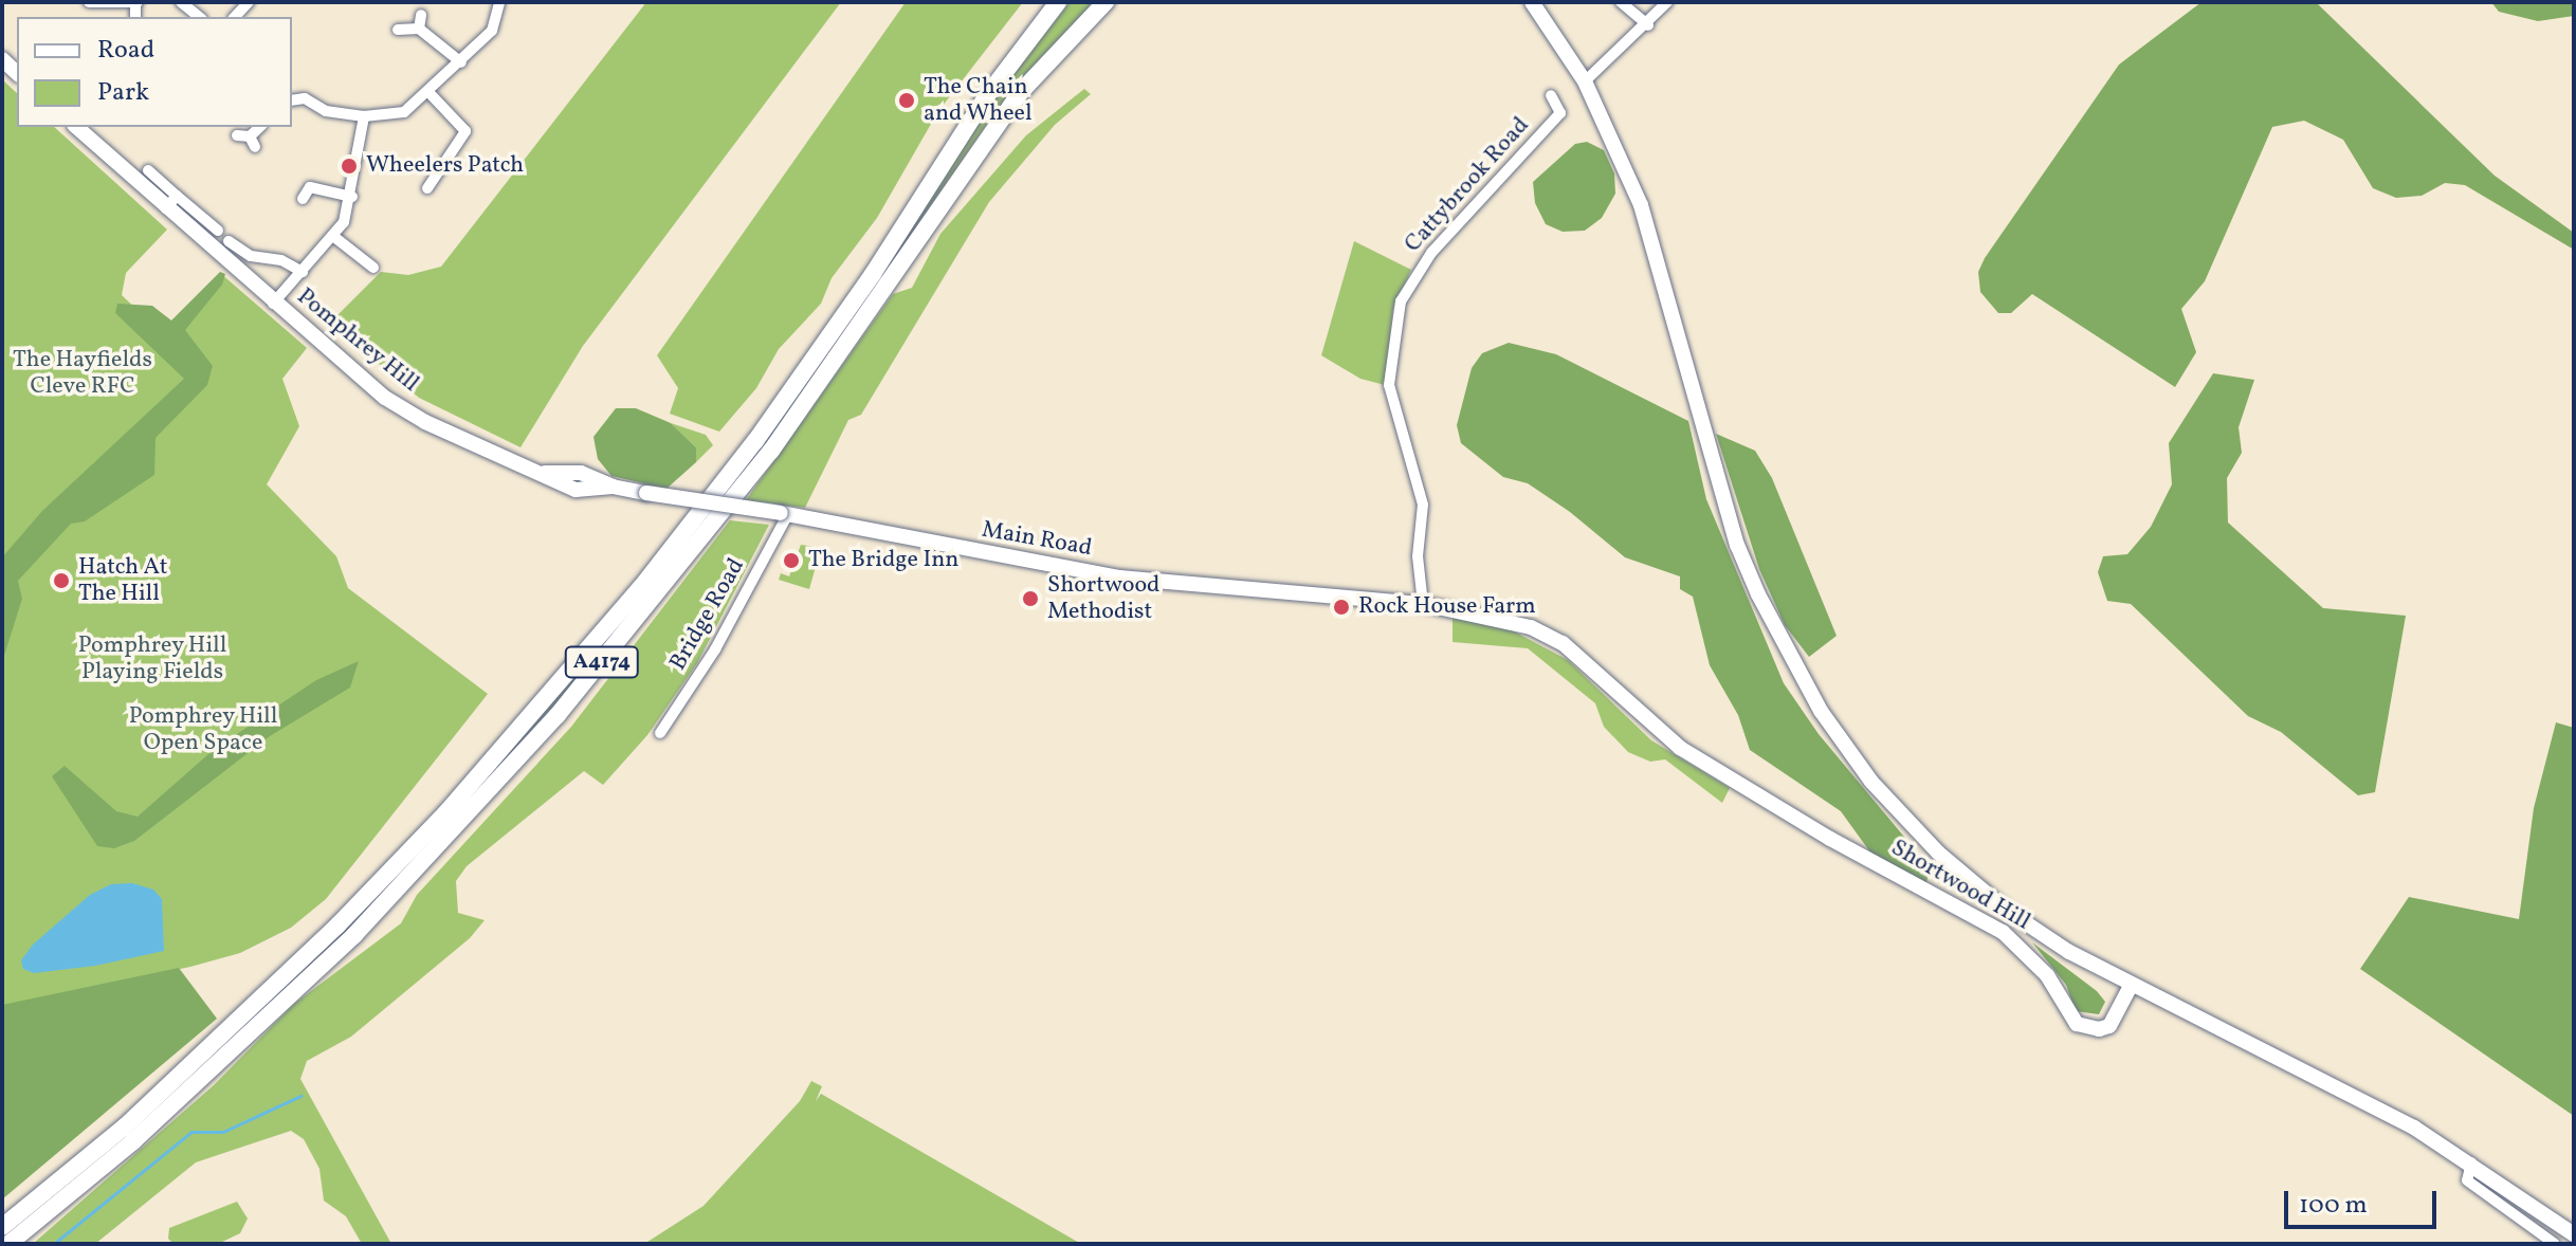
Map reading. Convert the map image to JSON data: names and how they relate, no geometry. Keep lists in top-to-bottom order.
{
  "streets": {
    "highway": ["A4174"],
    "main road": ["Pomphrey Hill", "Main Road", "Shortwood Hill"],
    "street": ["Cattybrook Road", "Bridge Road"]
  },
  "crossings": [
    ["Cattybrook Road", "Main Road"],
    ["Cattybrook Road", "Shortwood Hill"],
    ["Pomphrey Hill", "Main Road"],
    ["Main Road", "Bridge Road"],
    ["Main Road", "Shortwood Hill"]
  ],
  "parks": ["The Hayfields Cleve RFC", "Pomphrey Hill Playing Fields", "Pomphrey Hill Open Space"],
  "places": [
    "The Chain and Wheel",
    "Wheelers Patch",
    "The Bridge Inn",
    "Hatch At The Hill",
    "Shortwood Methodist",
    "Rock House Farm"
  ],
  "legend": ["Road", "Park"],
  "scale_bar": "100 m"
}
